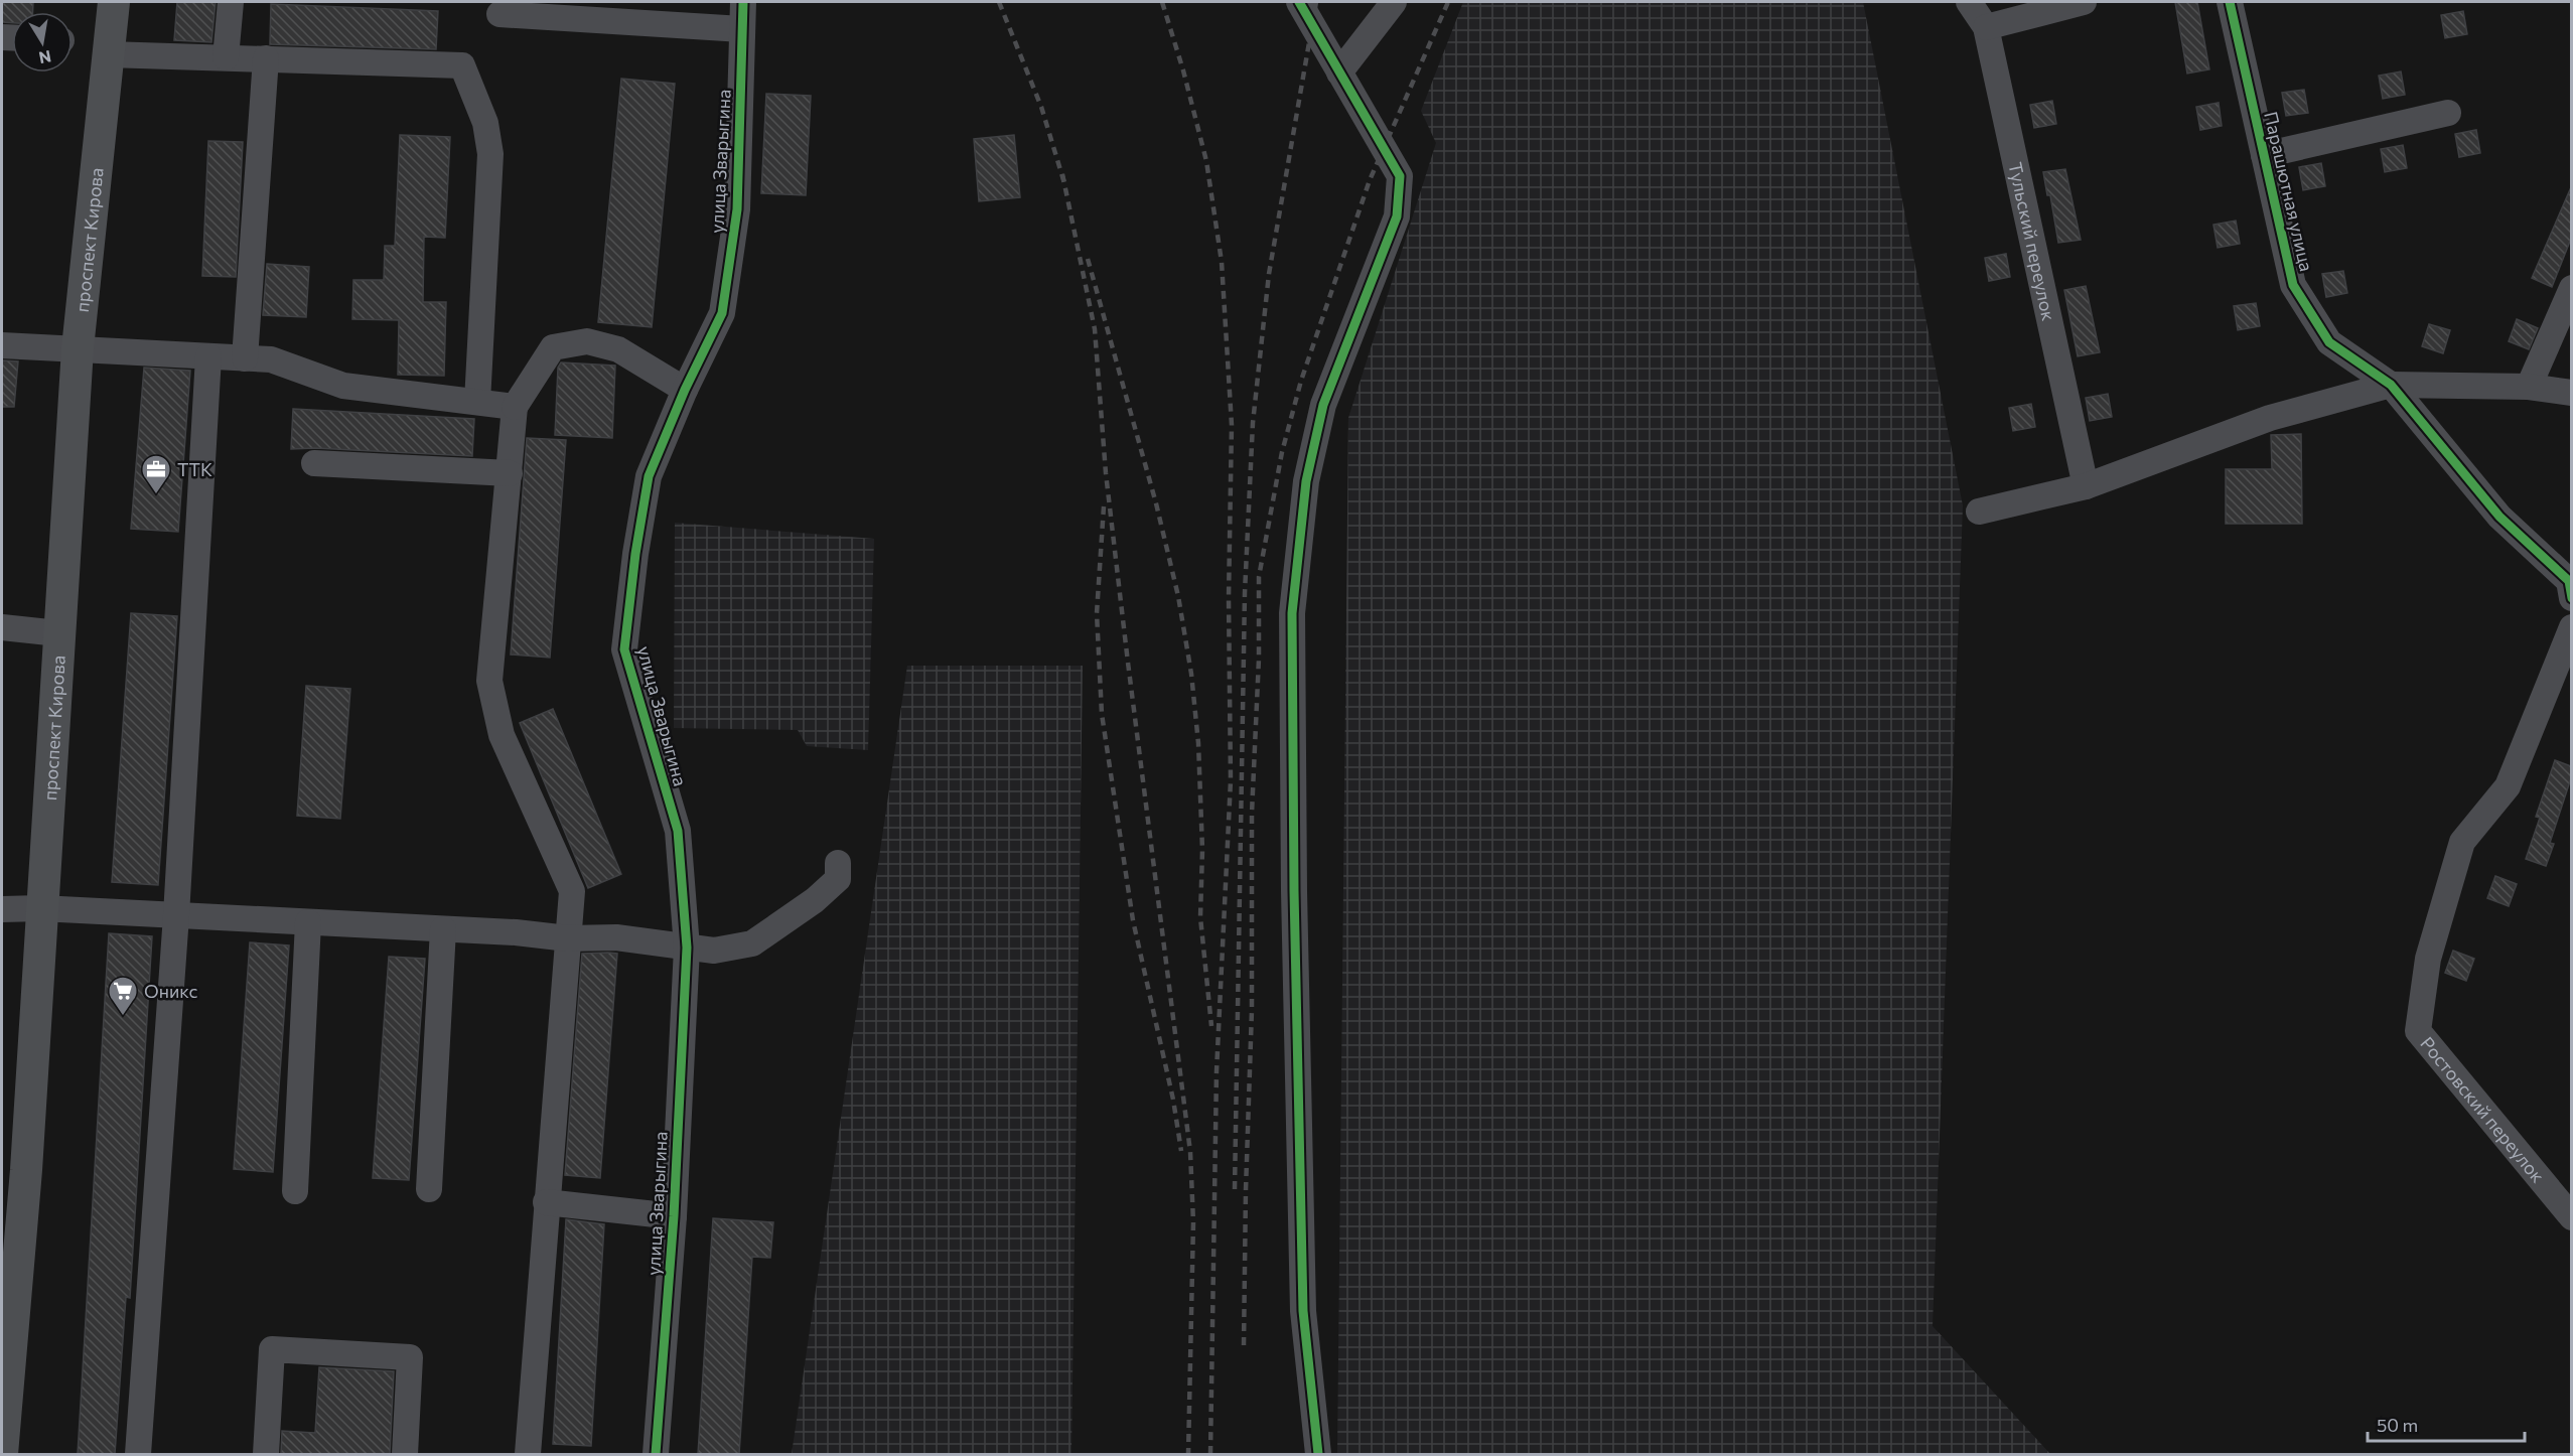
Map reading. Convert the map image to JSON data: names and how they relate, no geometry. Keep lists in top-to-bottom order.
{
  "streets": {
    "main road": ["проспект Кирова"],
    "street": [
      "улица Зварыгина",
      "Парашютная улица",
      "Тульский переулок",
      "Ростовский переулок"
    ]
  },
  "places": {
    "office": ["ТТК"],
    "supermarket": ["Оникс"]
  },
  "scale_bar": "50 m",
  "north": "bottom"
}
